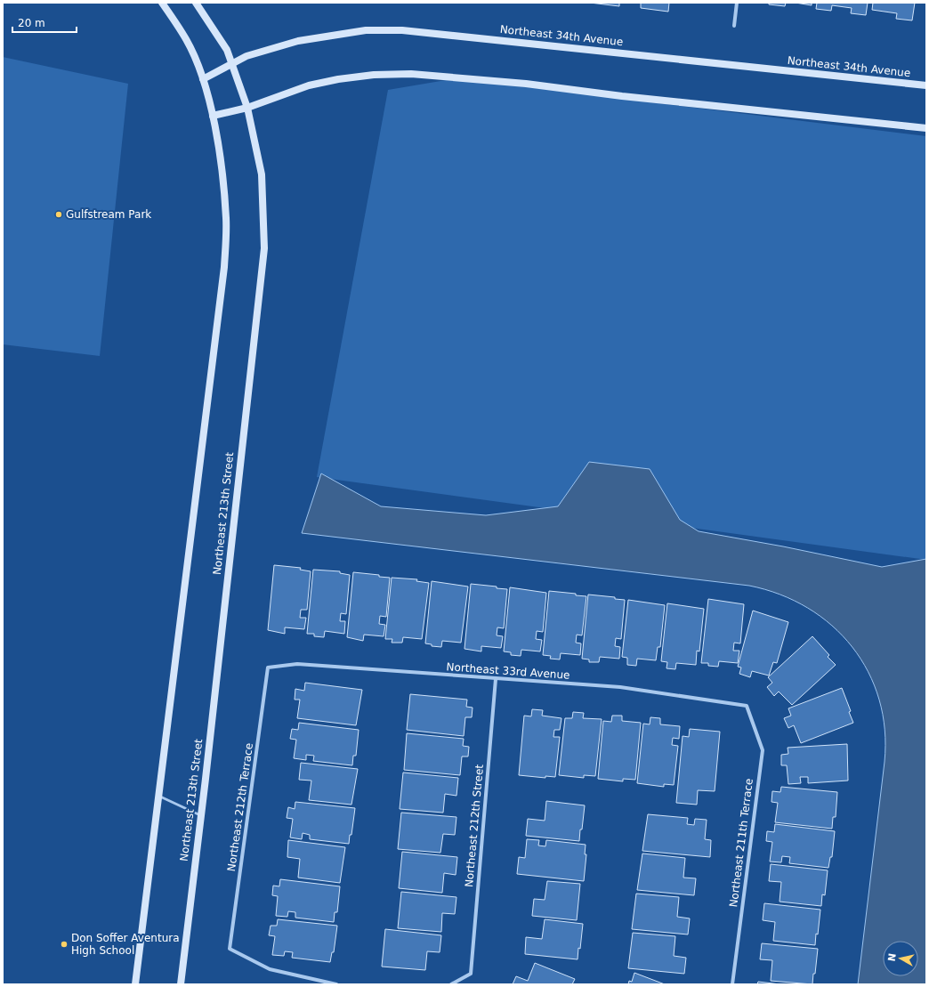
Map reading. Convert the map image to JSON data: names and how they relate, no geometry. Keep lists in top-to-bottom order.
{
  "streets": {
    "street": [
      "Northeast 34th Avenue",
      "Northeast 213th Street",
      "Northeast 33rd Avenue",
      "Northeast 212th Terrace",
      "Northeast 212th Street",
      "Northeast 211th Terrace"
    ]
  },
  "crossings": [
    ["Northeast 34th Avenue", "Northeast 213th Street"],
    ["Northeast 33rd Avenue", "Northeast 212th Terrace"],
    ["Northeast 33rd Avenue", "Northeast 212th Street"],
    ["Northeast 33rd Avenue", "Northeast 211th Terrace"]
  ],
  "places": ["Gulfstream Park", "Don Soffer Aventura High School"],
  "scale_bar": "20 m",
  "north": "left"
}
